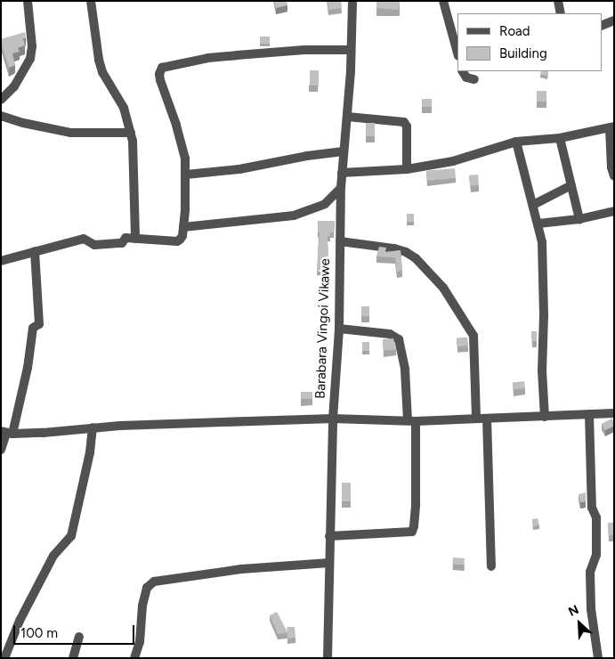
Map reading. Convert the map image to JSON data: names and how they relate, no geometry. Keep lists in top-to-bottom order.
{
  "streets": {
    "street": ["Barabara Vingoi Vikawe"]
  },
  "legend": ["Road", "Building"],
  "scale_bar": "100 m",
  "north": "top left"
}
